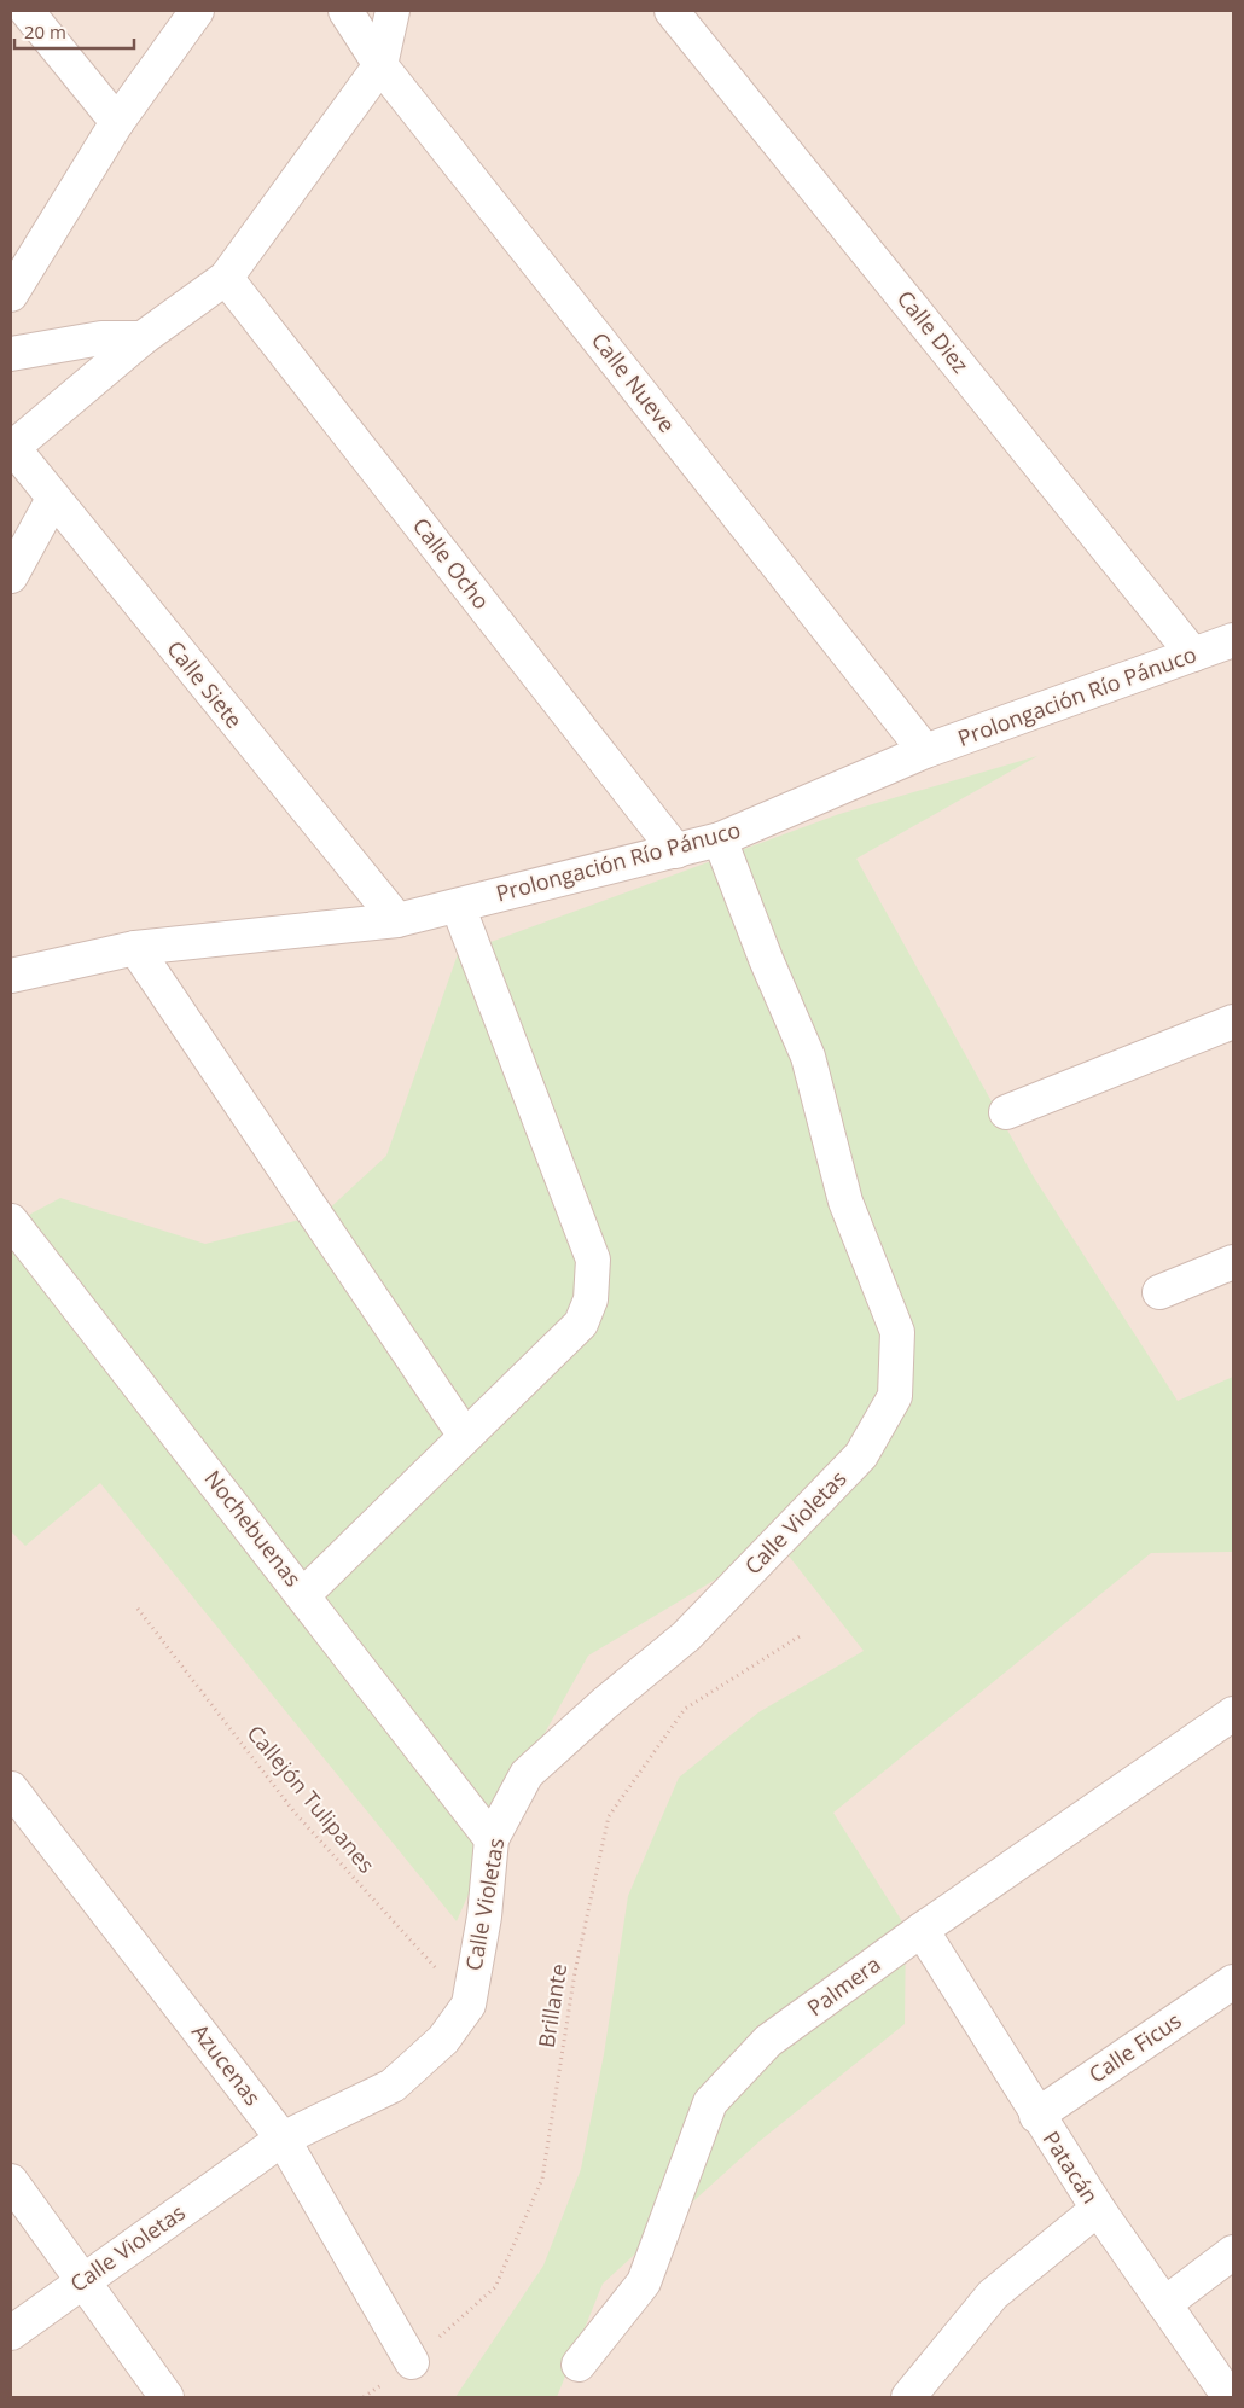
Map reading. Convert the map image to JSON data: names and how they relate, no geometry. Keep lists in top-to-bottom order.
{
  "streets": {
    "street": [
      "Calle Diez",
      "Calle Nueve",
      "Calle Ocho",
      "Calle Siete",
      "Prolongación Río Pánuco",
      "Calle Violetas",
      "Nochebuenas",
      "Palmera",
      "Calle Ficus",
      "Azucenas",
      "Patacán"
    ],
    "path": ["Callejón Tulipanes", "Brillante"]
  },
  "crossings": [
    ["Calle Diez", "Prolongación Río Pánuco"],
    ["Calle Nueve", "Prolongación Río Pánuco"],
    ["Calle Ocho", "Prolongación Río Pánuco"],
    ["Calle Siete", "Prolongación Río Pánuco"],
    ["Prolongación Río Pánuco", "Calle Violetas"],
    ["Calle Violetas", "Nochebuenas"],
    ["Calle Violetas", "Callejón Tulipanes"],
    ["Calle Violetas", "Azucenas"],
    ["Palmera", "Patacán"],
    ["Brillante", "Azucenas"],
    ["Calle Ficus", "Patacán"]
  ],
  "scale_bar": "20 m"
}
